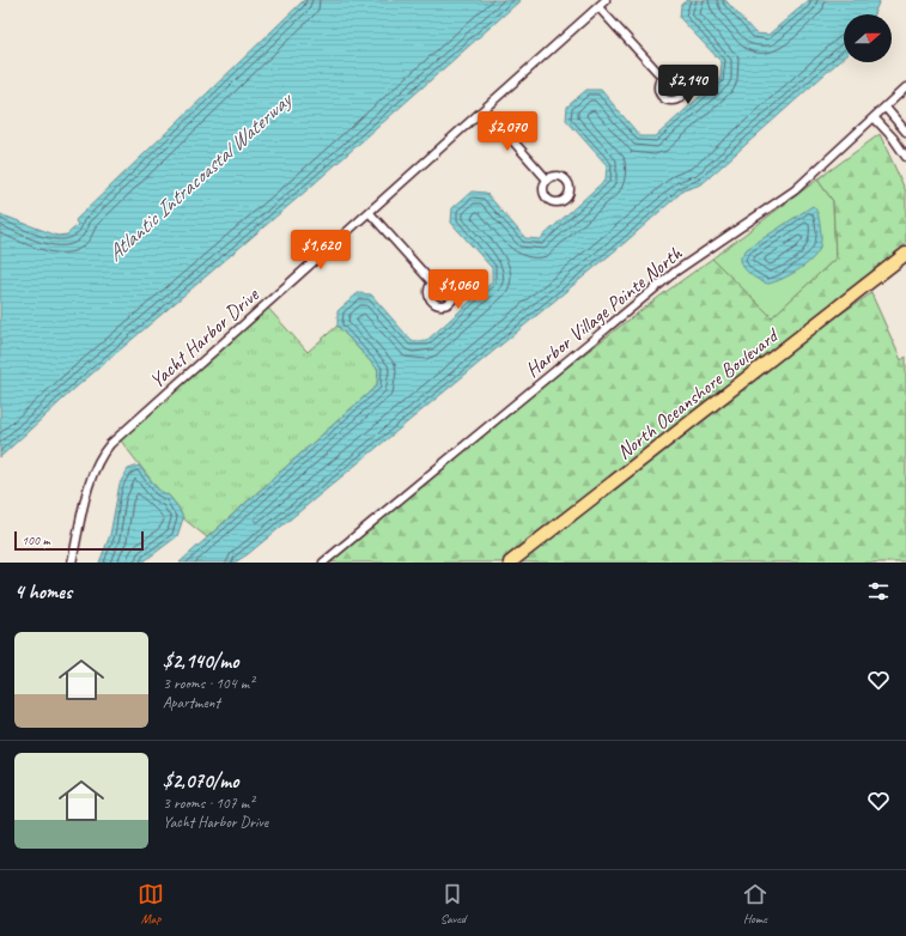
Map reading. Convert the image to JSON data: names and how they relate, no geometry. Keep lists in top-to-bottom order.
{
  "streets": {
    "main road": ["North Oceanshore Boulevard"],
    "street": ["Harbor Village Pointe North", "Yacht Harbor Drive"]
  },
  "water": ["Atlantic Intracoastal Waterway"],
  "scale_bar": "100 m",
  "north": "right",
  "page": {
    "price": [
      "$2,140",
      "$2,070",
      "$1,620",
      "$1,060"
    ],
    "scale": "100 m",
    "heading": "4 homes",
    "list": [
      {
        "name": "$2,140/mo",
        "note": "3 rooms · 104 m² · Apartment"
      },
      {
        "name": "$2,070/mo",
        "note": "3 rooms · 107 m² · Yacht Harbor Drive"
      }
    ],
    "tabs": ["Map", "Saved", "Home"]
  }
}
